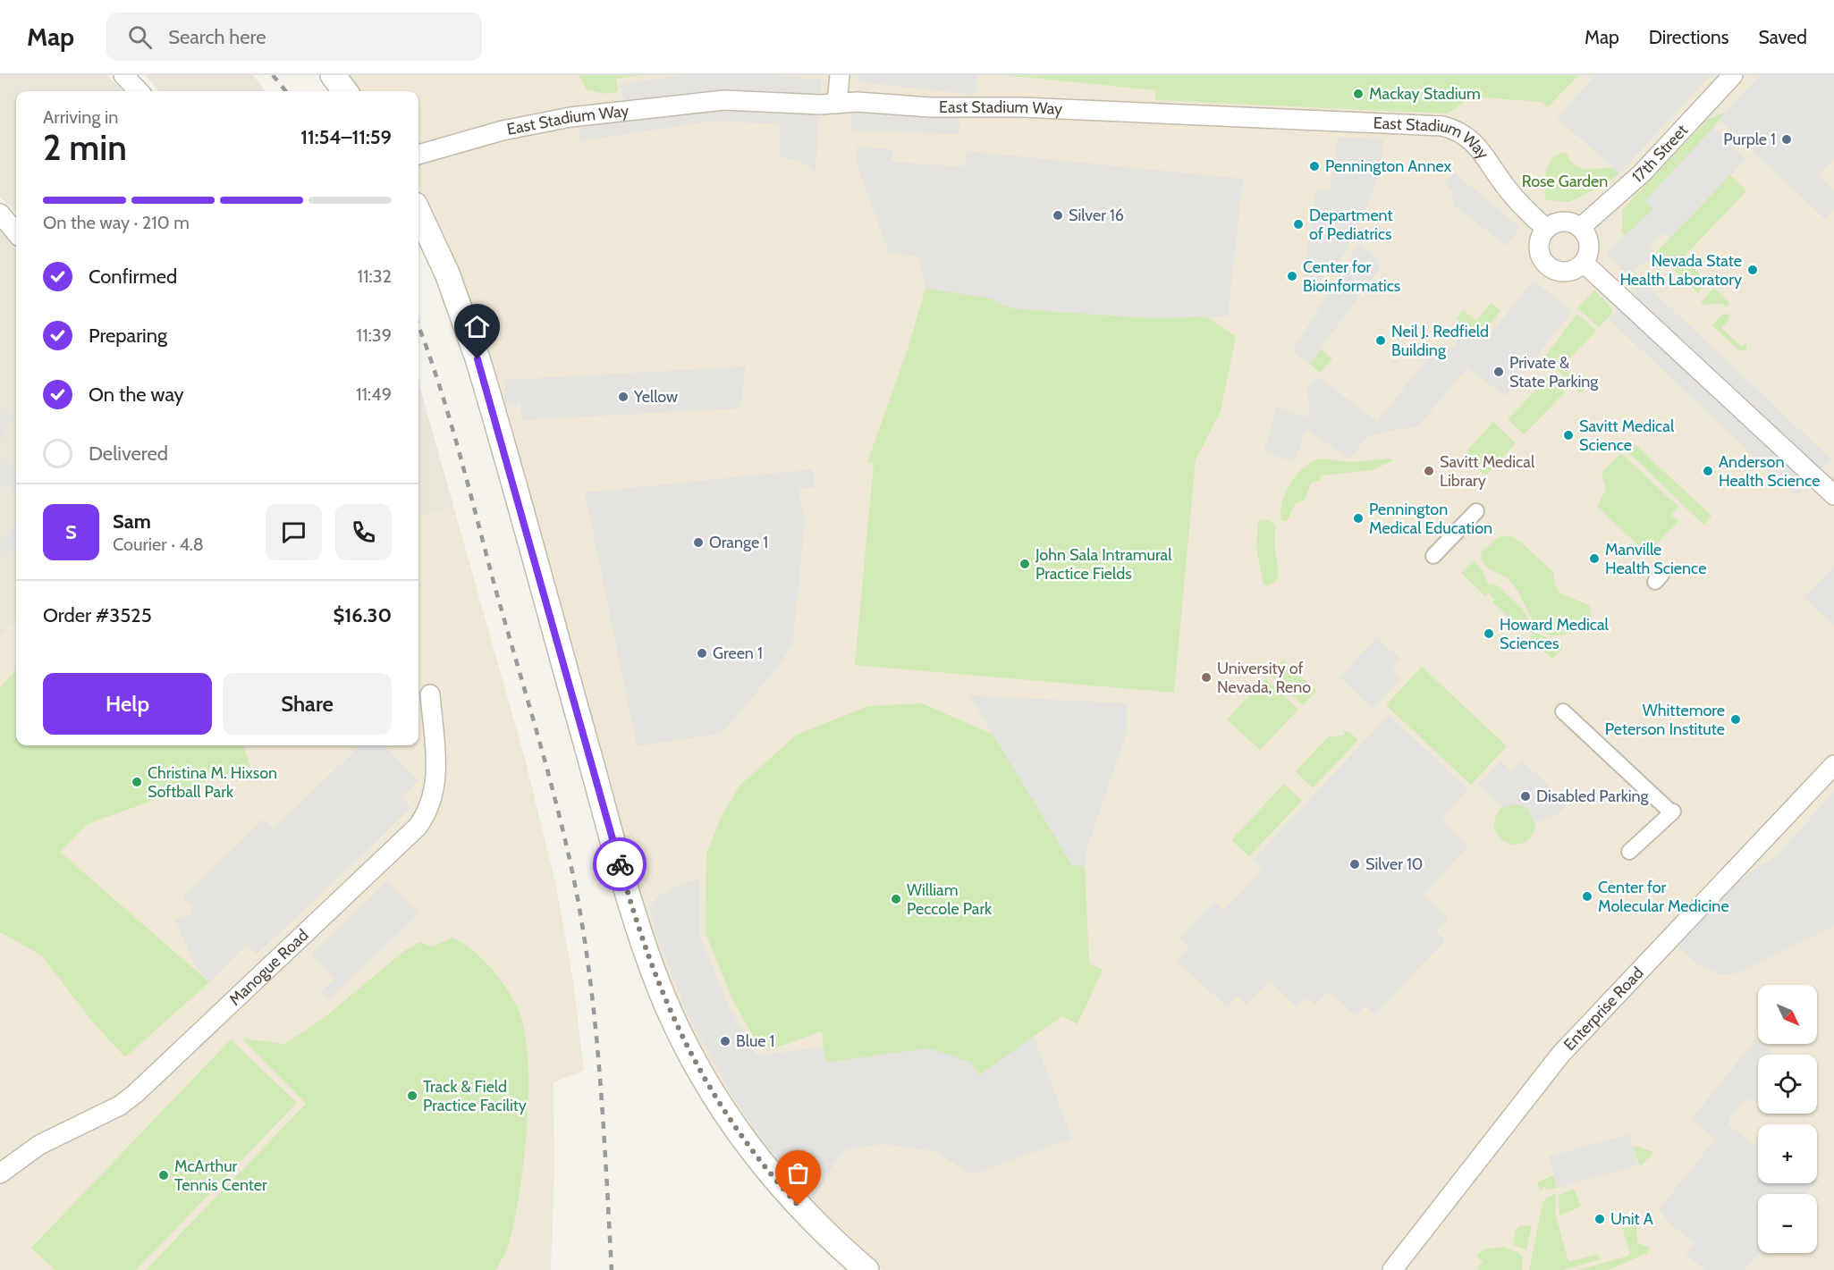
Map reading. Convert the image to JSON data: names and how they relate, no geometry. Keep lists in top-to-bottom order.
{
  "streets": {
    "street": [
      "East Stadium Way",
      "17th Street",
      "Manogue Road",
      "Enterprise Road"
    ]
  },
  "crossings": [
    ["East Stadium Way", "17th Street"]
  ],
  "parks": ["Rose Garden"],
  "places": [
    "Mackay Stadium",
    "Purple 1",
    "Pennington Annex",
    "Silver 16",
    "Department of Pediatrics",
    "Nevada State Health Laboratory",
    "Center for Bioinformatics",
    "Neil J. Redfield Building",
    "Private & State Parking",
    "Yellow",
    "Savitt Medical Science",
    "Savitt Medical Library",
    "Anderson Health Science",
    "Pennington Medical Education",
    "Orange 1",
    "Manville Health Science",
    "John Sala Intramural Practice Fields",
    "Howard Medical Sciences",
    "Green 1",
    "University of Nevada, Reno",
    "Whittemore Peterson Institute",
    "Christina M. Hixson Softball Park",
    "Disabled Parking",
    "Silver 10",
    "Center for Molecular Medicine",
    "William Peccole Park",
    "Blue 1",
    "Track & Field Practice Facility",
    "McArthur Tennis Center",
    "Unit A"
  ],
  "north": "bottom right",
  "page": {
    "header": "Map",
    "search": "Search here",
    "nav": ["Map", "Directions", "Saved"],
    "heading": ["2 min", "Arriving in", "11:54–11:59"],
    "panel": [
      "Sam",
      "Courier · 4.8",
      "Order #3525",
      "$16.30"
    ],
    "bar": "On the way · 210 m",
    "list": [
      ["Confirmed", "11:32"],
      ["Preparing", "11:39"],
      ["On the way", "11:49"],
      "Delivered"
    ],
    "round": "S",
    "buttons": ["Help", "Share"],
    "map_buttons": ["+", "−"]
  }
}
